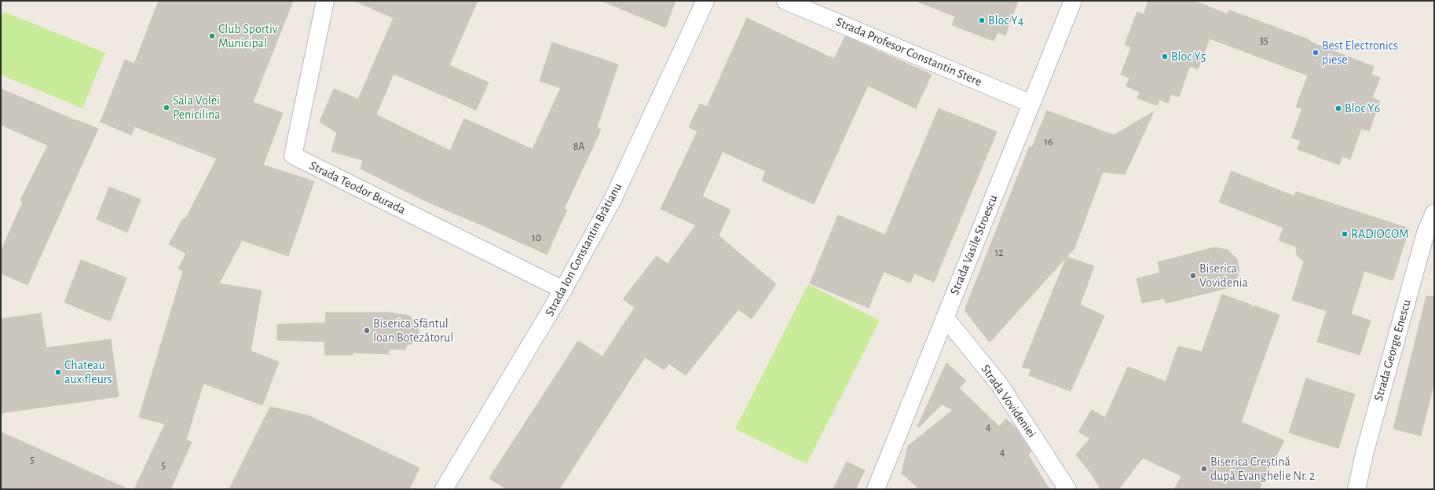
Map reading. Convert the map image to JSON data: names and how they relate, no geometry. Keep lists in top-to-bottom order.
{
  "streets": {
    "street": [
      "Strada Profesor Constantin Stere",
      "Strada Teodor Burada",
      "Strada Vasile Stroescu",
      "Strada Ion Constantin Brătianu",
      "Strada George Enescu",
      "Strada Vovideniei"
    ]
  },
  "crossings": [
    ["Strada Profesor Constantin Stere", "Strada Vasile Stroescu"],
    ["Strada Teodor Burada", "Strada Ion Constantin Brătianu"],
    ["Strada Vasile Stroescu", "Strada Vovideniei"]
  ],
  "places": [
    "Bloc Y4",
    "Club Sportiv Municipal",
    "Best Electronics piese",
    "Bloc Y5",
    "Sala Volei Penicilina",
    "Bloc Y6",
    "RADIOCOM",
    "Biserica Vovidenia",
    "Biserica Sfântul Ioan Botezătorul",
    "Chateau aux fleurs",
    "Biserica Creștină după Evanghelie Nr. 2"
  ],
  "house_numbers": [
    "35",
    "16",
    "8A",
    "10",
    "12",
    "4",
    "4",
    "5",
    "5"
  ]
}
